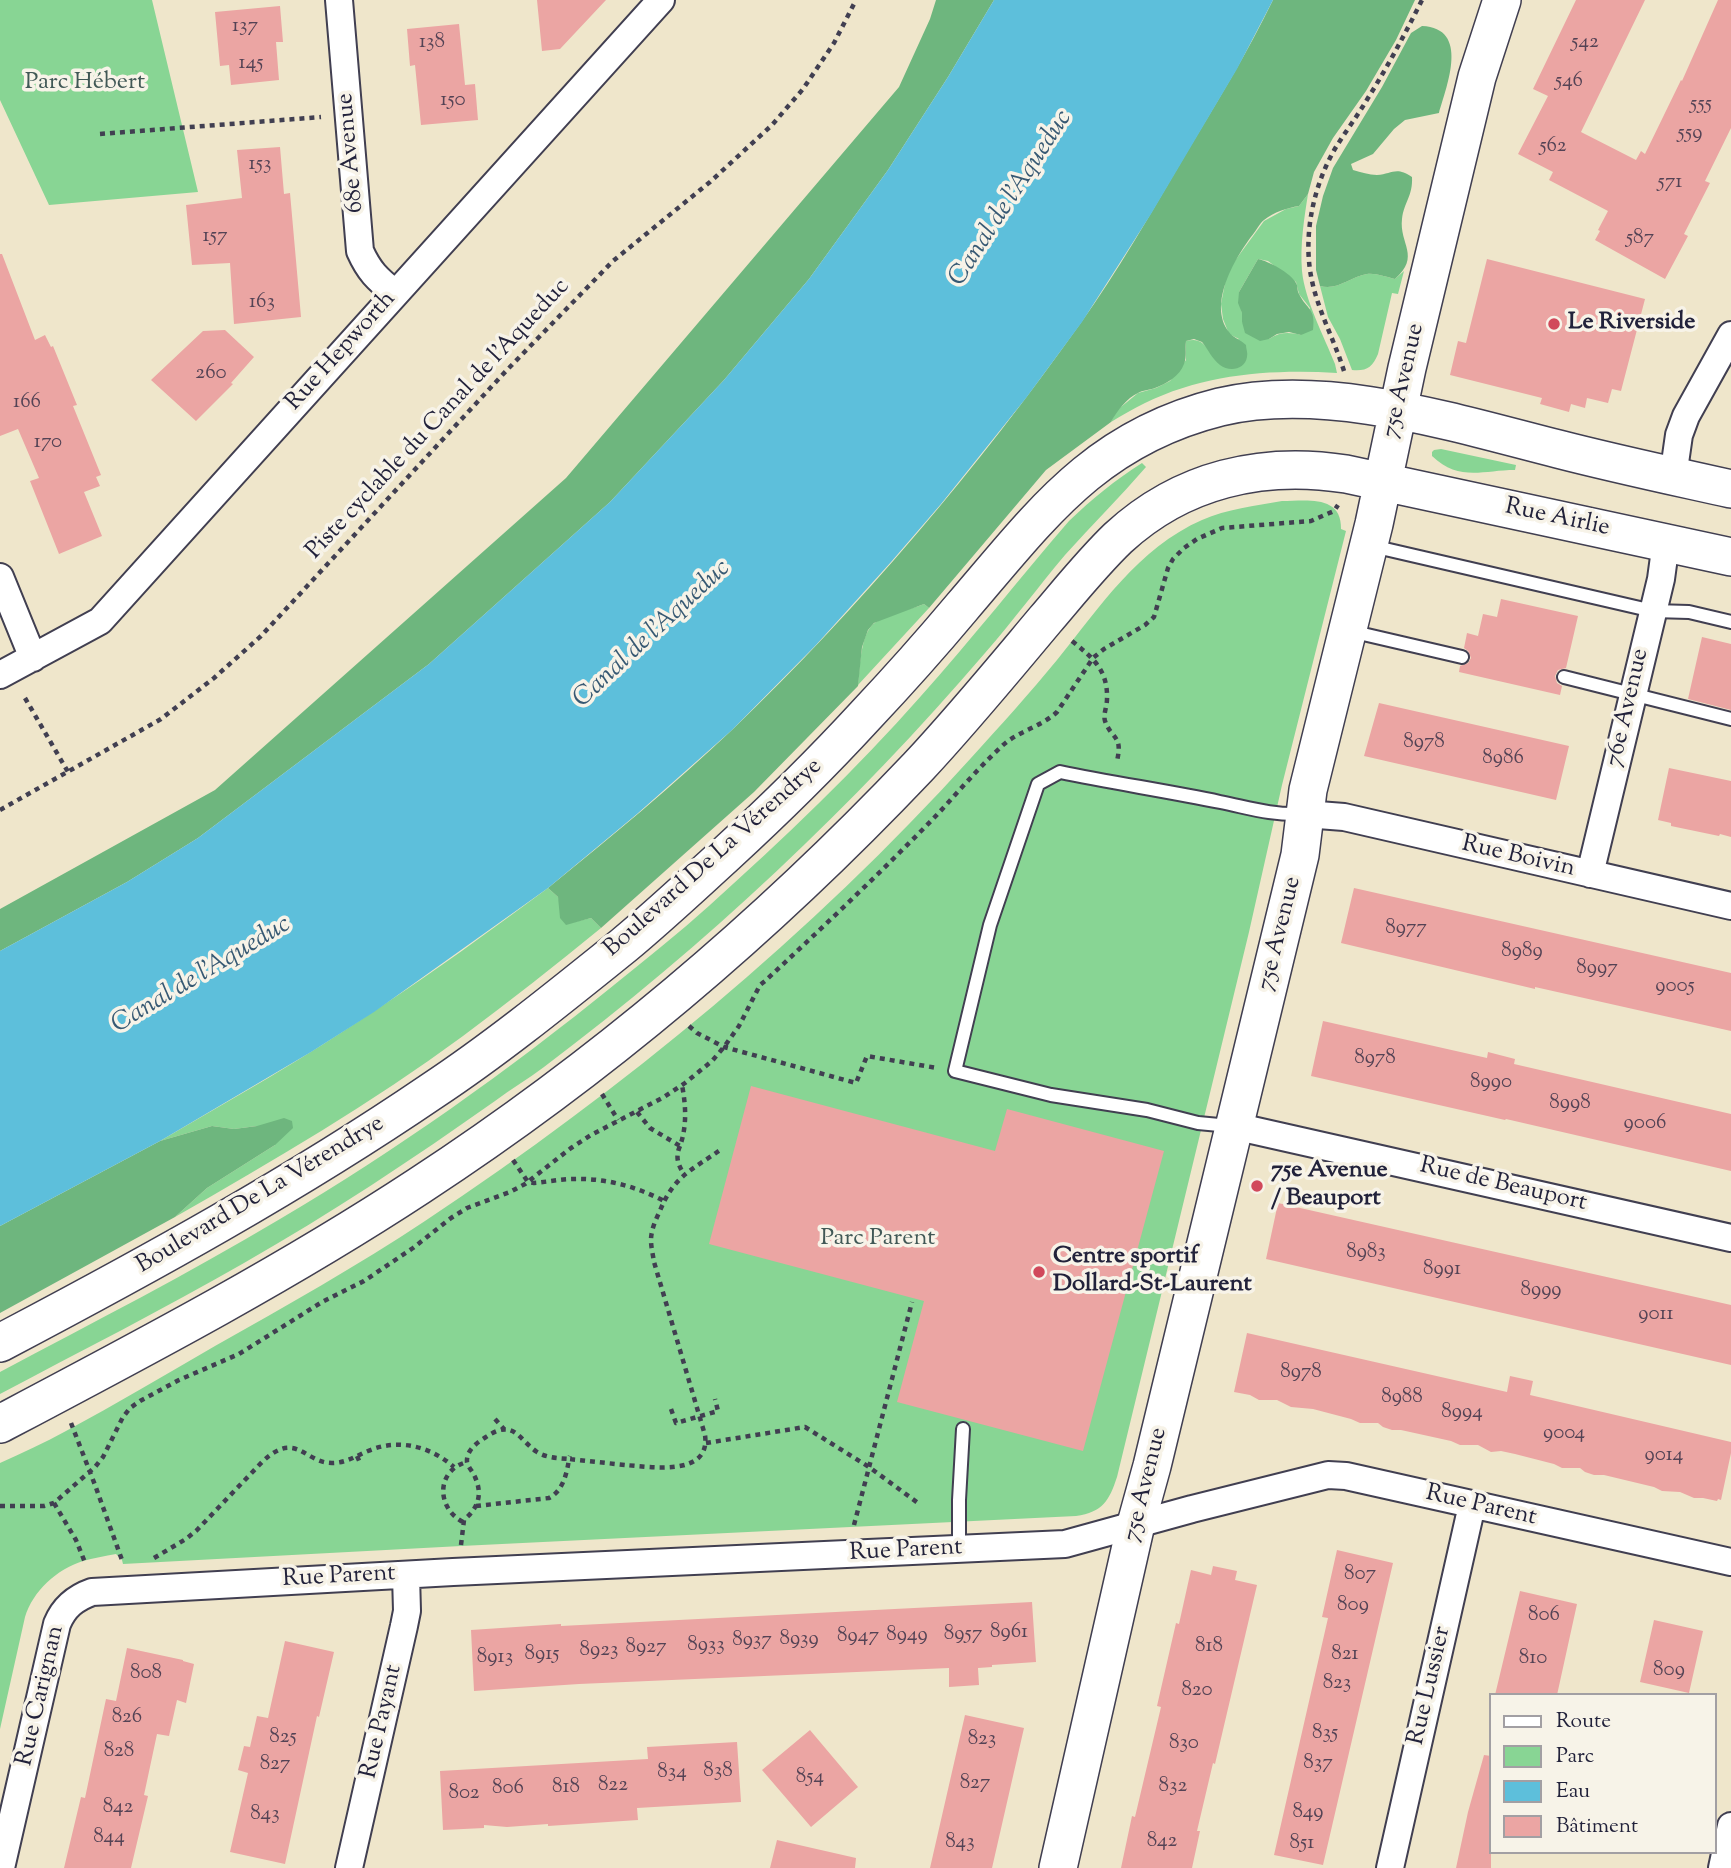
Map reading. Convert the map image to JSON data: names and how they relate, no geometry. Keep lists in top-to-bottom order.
{
  "streets": {
    "main road": ["75e Avenue", "Rue Airlie", "Boulevard De La Vérendrye"],
    "street": [
      "68e Avenue",
      "Rue Hepworth",
      "76e Avenue",
      "Rue Boivin",
      "Rue de Beauport",
      "Rue Parent",
      "Rue Lussier",
      "Rue Carignan",
      "Rue Payant"
    ],
    "path": ["Piste cyclable du Canal de l'Aqueduc"]
  },
  "crossings": [
    ["68e Avenue", "Rue Hepworth"],
    ["75e Avenue", "Rue Airlie"],
    ["75e Avenue", "Rue Boivin"],
    ["75e Avenue", "Boulevard De La Vérendrye"],
    ["75e Avenue", "Rue de Beauport"],
    ["75e Avenue", "Rue Parent"],
    ["Rue Airlie", "76e Avenue"],
    ["76e Avenue", "Rue Boivin"],
    ["Rue Parent", "Rue Lussier"],
    ["Rue Parent", "Rue Carignan"],
    ["Rue Parent", "Rue Payant"]
  ],
  "water": ["Canal de l'Aqueduc"],
  "parks": ["Parc Hébert", "Parc Parent"],
  "places": ["Le Riverside", "75e Avenue / Beauport", "Centre sportif Dollard-St-Laurent"],
  "house_numbers": [
    "137",
    "138",
    "542",
    "145",
    "546",
    "150",
    "555",
    "559",
    "562",
    "153",
    "571",
    "157",
    "587",
    "163",
    "260",
    "166",
    "170",
    "8978",
    "8986",
    "8977",
    "8989",
    "8997",
    "9005",
    "8978",
    "8990",
    "8998",
    "9006",
    "8983",
    "8991",
    "8999",
    "9011",
    "8978",
    "8988",
    "8994",
    "9004",
    "9014",
    "807",
    "809",
    "806",
    "8961",
    "8957",
    "8949",
    "8947",
    "8939",
    "8937",
    "8933",
    "818",
    "8927",
    "8923",
    "8915",
    "821",
    "8913",
    "810",
    "809",
    "808",
    "823",
    "820",
    "826",
    "835",
    "825",
    "823",
    "830",
    "828",
    "837",
    "827",
    "838",
    "834",
    "854",
    "827",
    "822",
    "832",
    "818",
    "806",
    "802",
    "842",
    "849",
    "843",
    "844",
    "842",
    "843",
    "851"
  ],
  "legend": [
    "Route",
    "Parc",
    "Eau",
    "Bâtiment"
  ]
}
